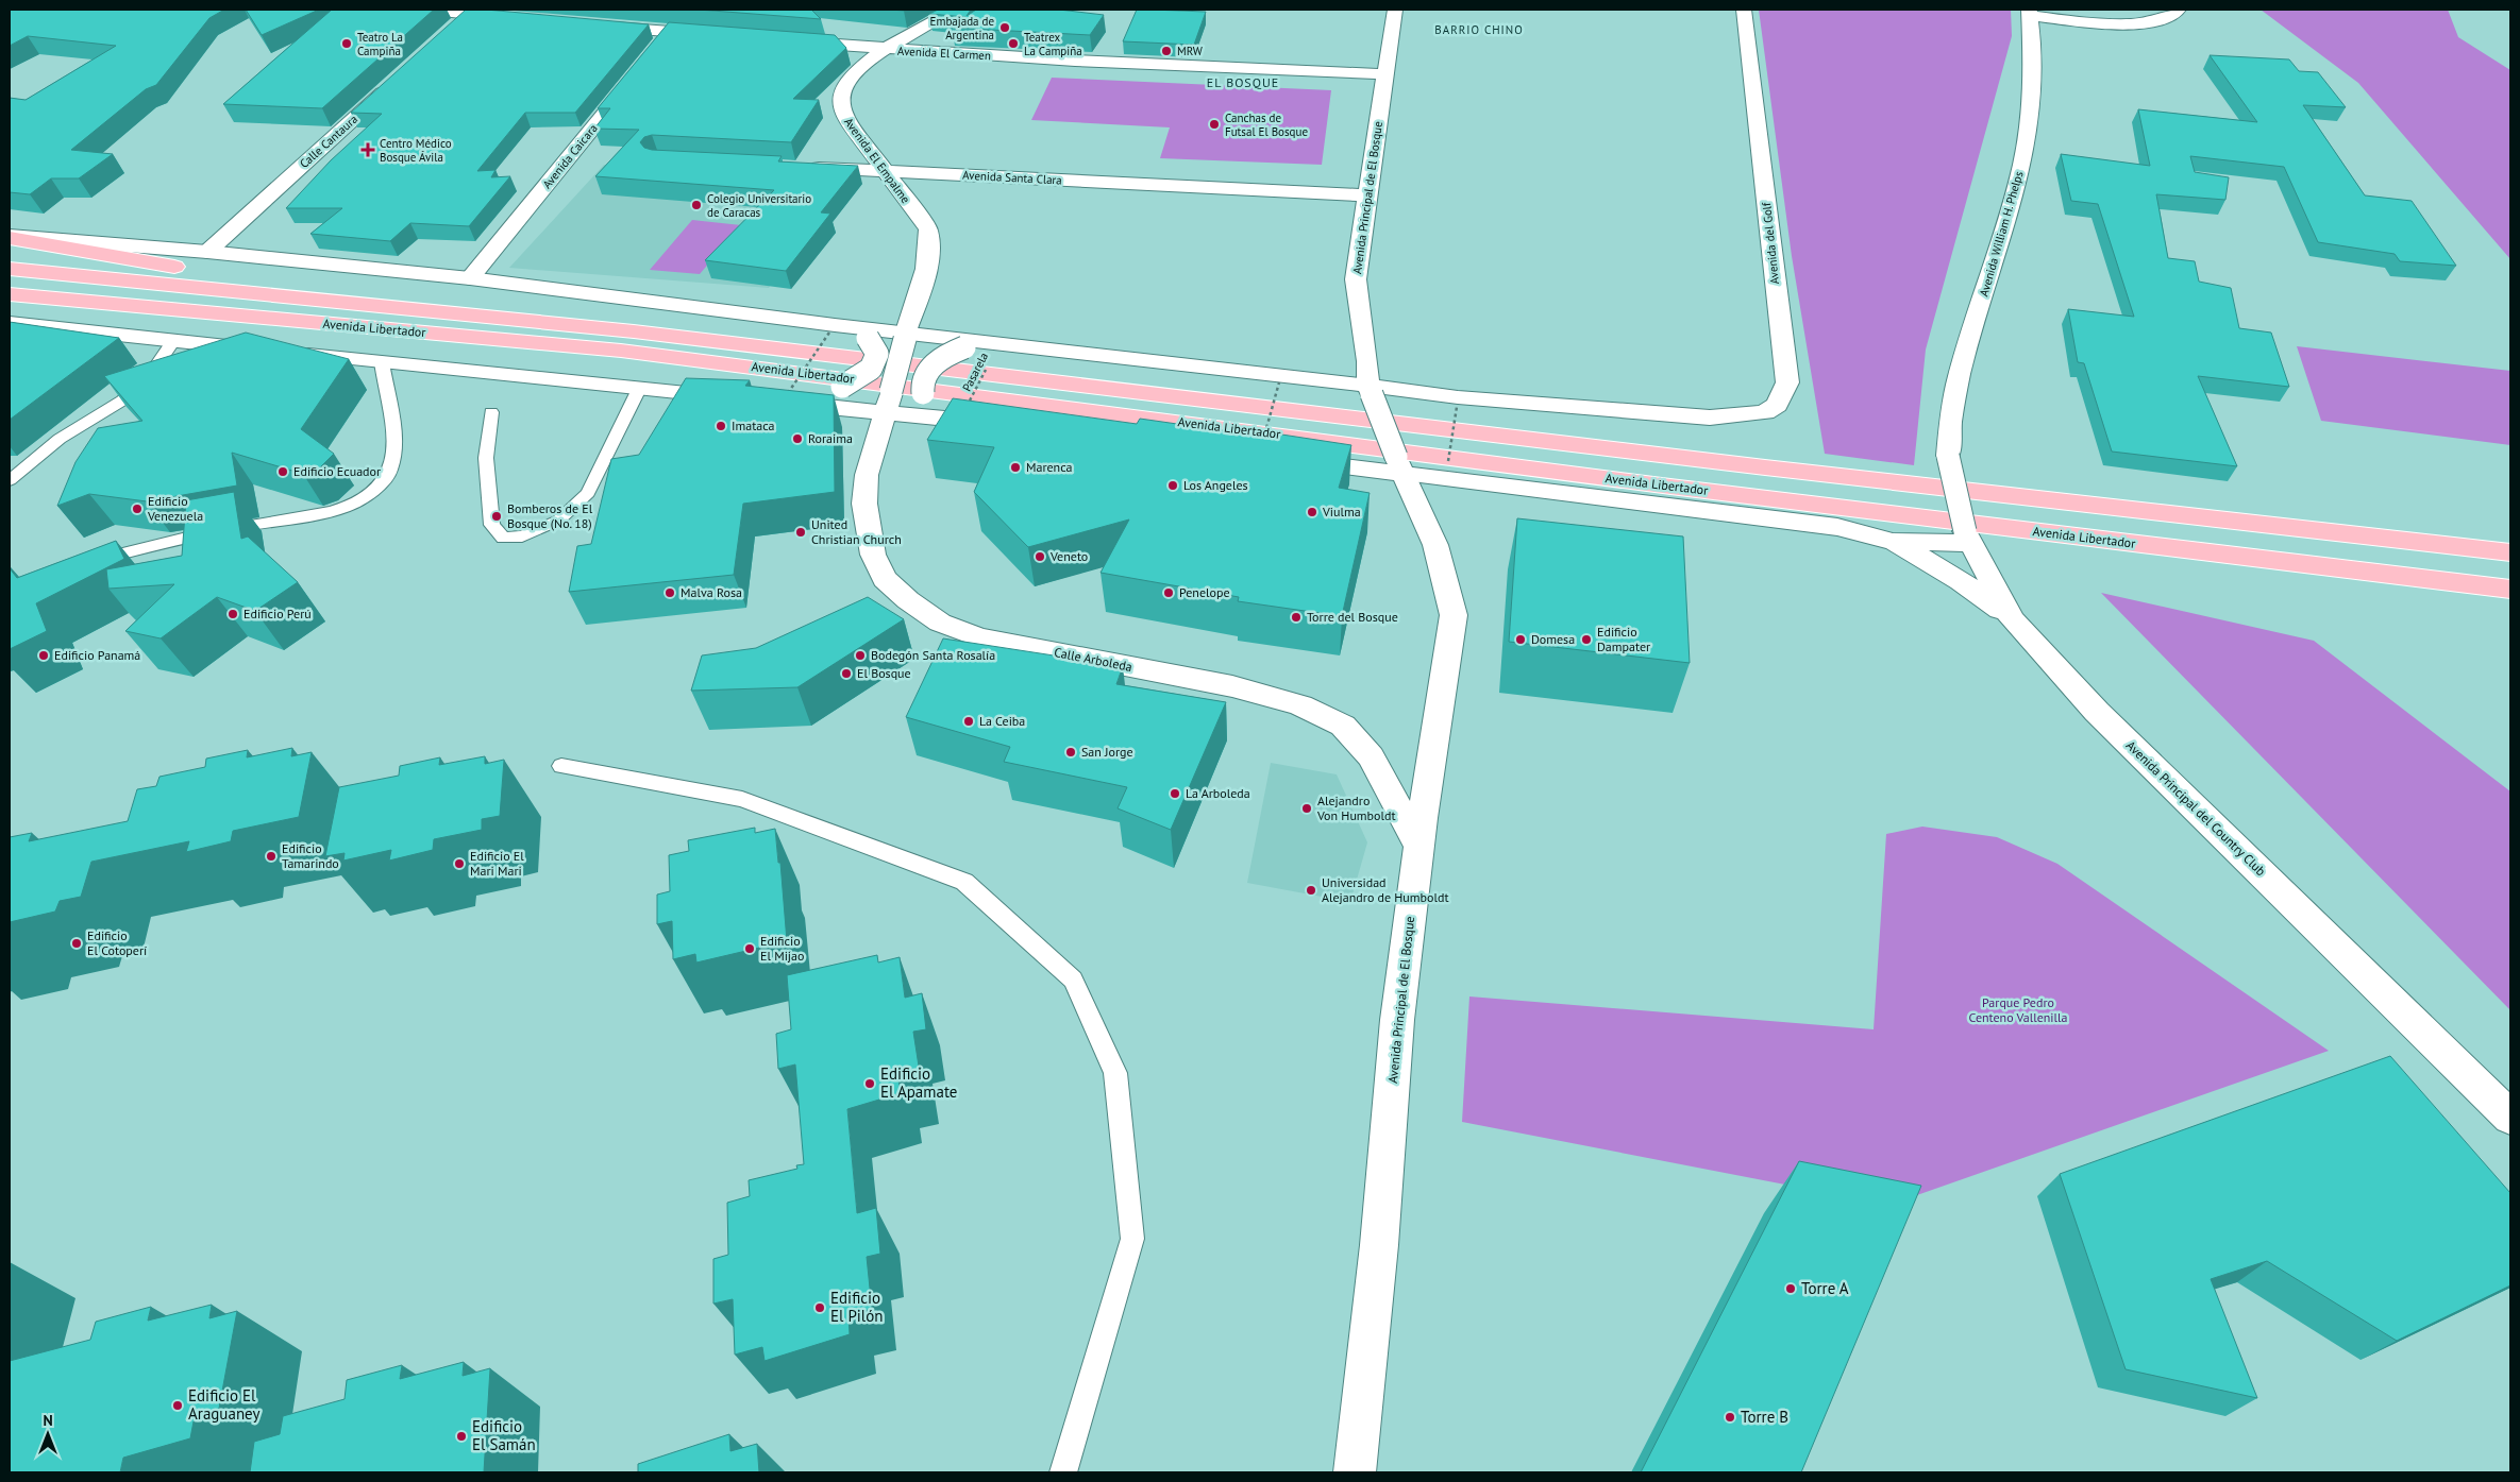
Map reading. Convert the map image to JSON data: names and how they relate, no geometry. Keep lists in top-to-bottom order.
{
  "streets": {
    "main road": ["Avenida Libertador"],
    "street": [
      "Avenida El Carmen",
      "Calle Cantaura",
      "Avenida Caicara",
      "Avenida El Empalme",
      "Avenida Santa Clara",
      "Avenida Principal de El Bosque",
      "Avenida William H. Phelps",
      "Avenida del Golf",
      "Calle Arboleda",
      "Avenida Principal del Country Club"
    ],
    "path": ["Pasarela"]
  },
  "crossings": [
    ["Avenida El Carmen", "Avenida El Empalme"],
    ["Avenida El Carmen", "Avenida Principal de El Bosque"],
    ["Avenida El Empalme", "Avenida Santa Clara"],
    ["Avenida El Empalme", "Calle Arboleda"],
    ["Avenida Santa Clara", "Avenida Principal de El Bosque"],
    ["Avenida Principal de El Bosque", "Avenida del Golf"],
    ["Avenida Principal de El Bosque", "Avenida Libertador"],
    ["Avenida Principal de El Bosque", "Calle Arboleda"],
    ["Avenida William H. Phelps", "Avenida Principal del Country Club"],
    ["Avenida Libertador", "Avenida Principal del Country Club"]
  ],
  "districts": ["BARRIO CHINO", "EL BOSQUE"],
  "parks": ["Parque Pedro Centeno Vallenilla"],
  "places": {
    "other": [
      "Embajada de Argentina",
      "Teatro La Campiña",
      "Teatrex La Campiña",
      "MRW",
      "Canchas de Futsal El Bosque",
      "Colegio Universitario de Caracas",
      "Imataca",
      "Roraima",
      "Marenca",
      "Edificio Ecuador",
      "Los Angeles",
      "Edificio Venezuela",
      "Viulma",
      "Bomberos de El Bosque (No. 18)",
      "United Christian Church",
      "Veneto",
      "Malva Rosa",
      "Penelope",
      "Edificio Perú",
      "Torre del Bosque",
      "Domesa",
      "Edificio Dampater",
      "Edificio Panamá",
      "Bodegón Santa Rosalía",
      "El Bosque",
      "La Ceiba",
      "San Jorge",
      "La Arboleda",
      "Alejandro Von Humboldt",
      "Edificio Tamarindo",
      "Edificio El Mari Mari",
      "Universidad Alejandro de Humboldt",
      "Edificio El Cotoperí",
      "Edificio El Mijao",
      "Edificio El Apamate",
      "Torre A",
      "Edificio El Pilón",
      "Edificio El Araguaney",
      "Torre B",
      "Edificio El Samán"
    ],
    "health": ["Centro Médico Bosque Ávila"]
  },
  "north": "top"
}
